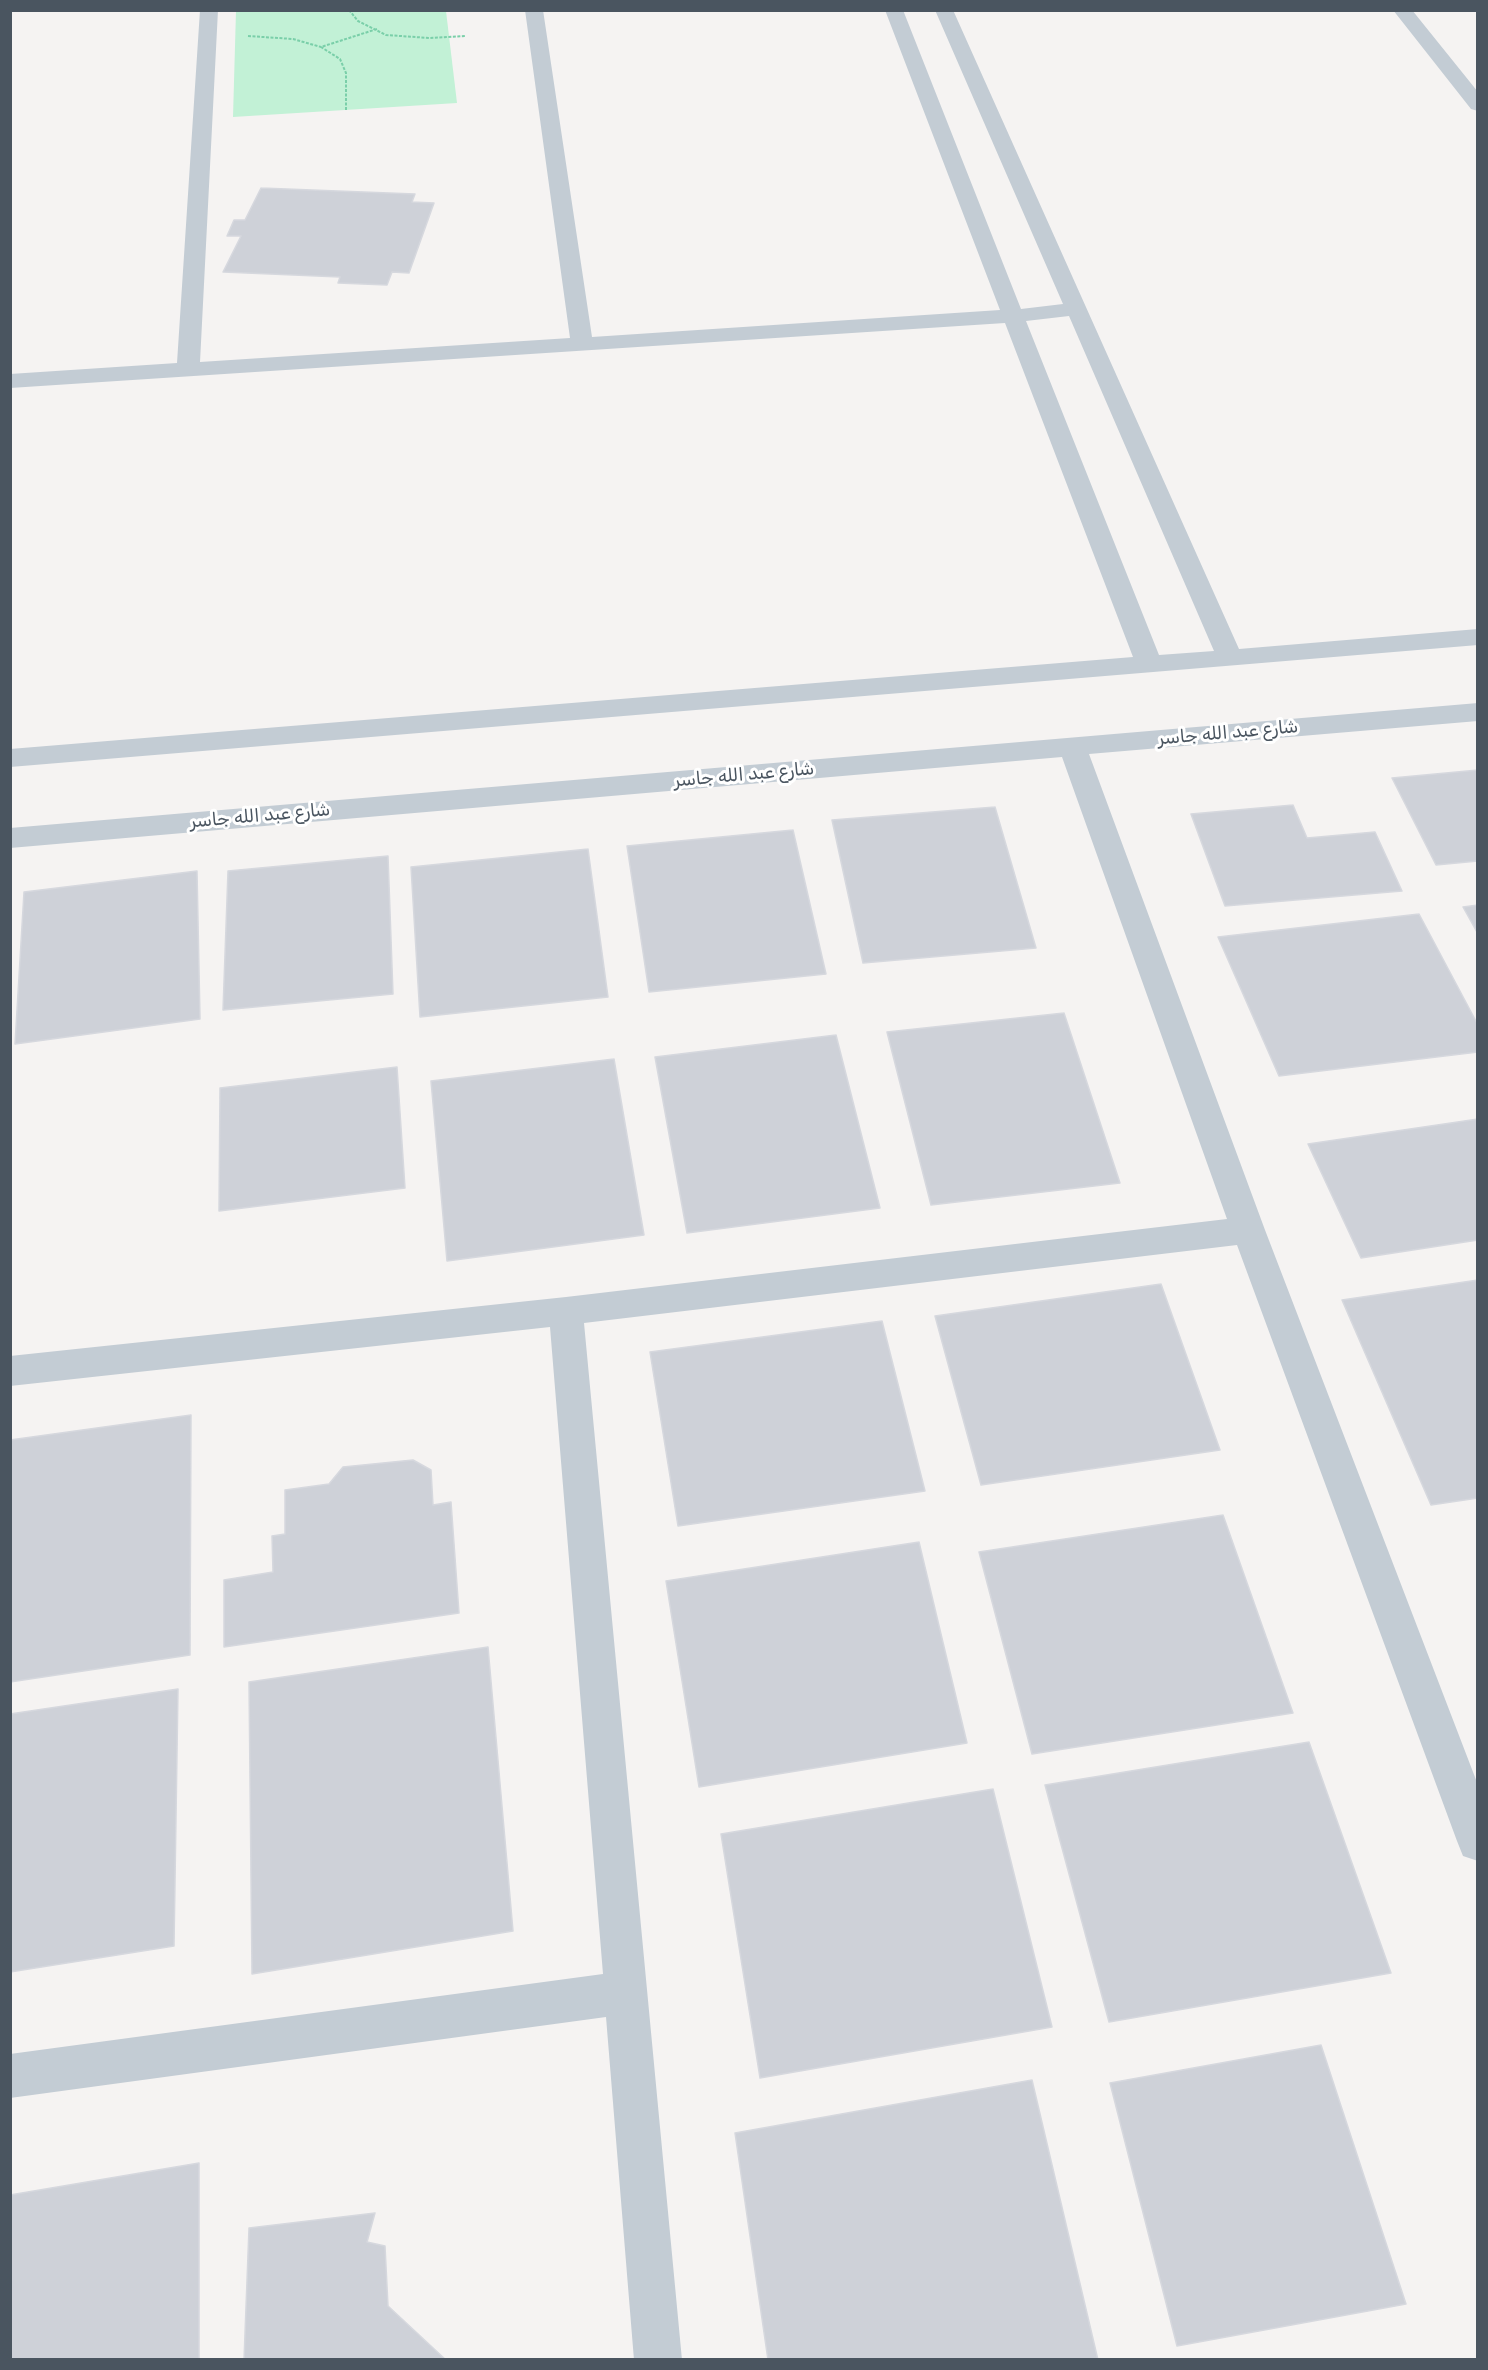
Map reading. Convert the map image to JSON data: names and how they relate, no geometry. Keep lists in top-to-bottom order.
{
  "streets": {
    "street": ["شارع عبد الله جاسر"]
  }
}
